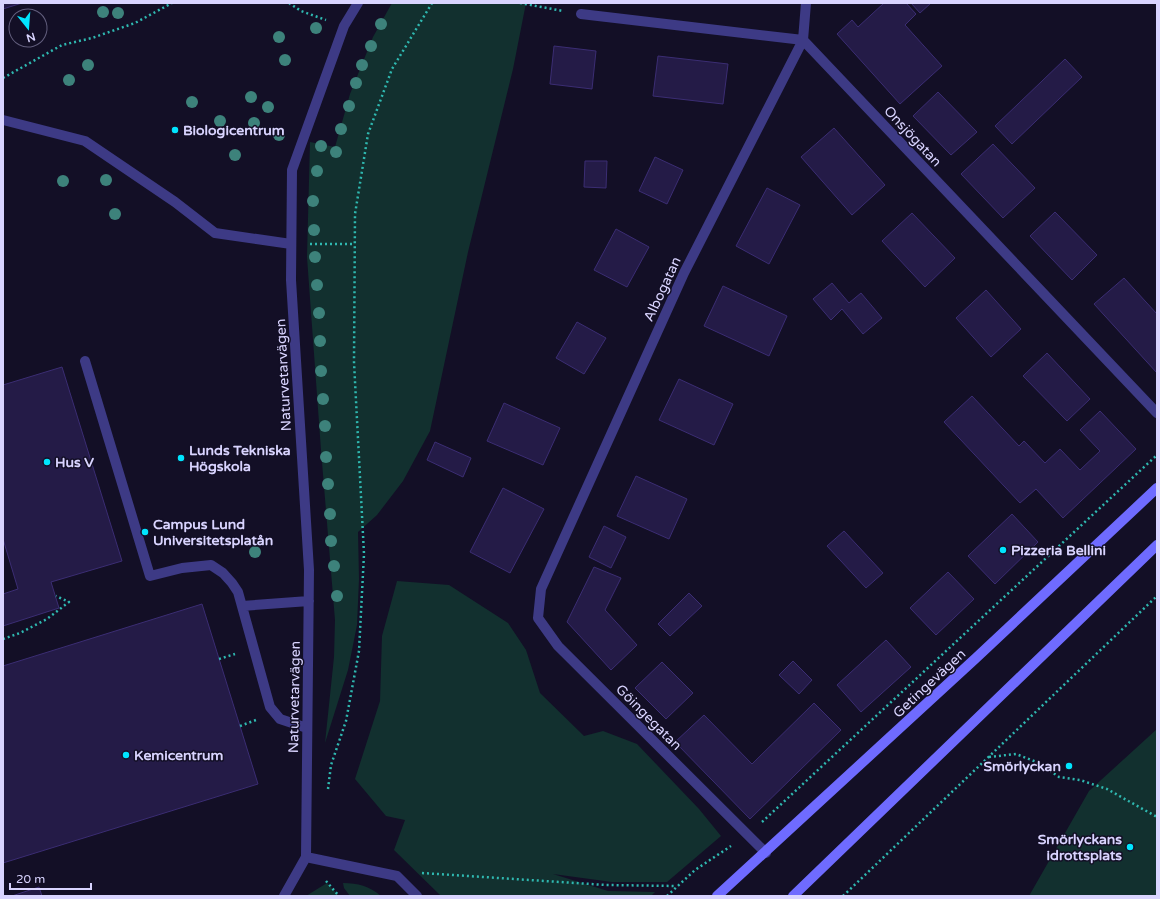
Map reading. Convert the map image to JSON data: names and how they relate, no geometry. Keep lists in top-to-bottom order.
{
  "streets": {
    "main road": ["Getingevägen"],
    "street": [
      "Onsjögatan",
      "Albogatan",
      "Naturvetarvägen",
      "Göingegatan"
    ]
  },
  "crossings": [
    ["Onsjögatan", "Albogatan"],
    ["Albogatan", "Göingegatan"],
    ["Getingevägen", "Göingegatan"]
  ],
  "places": [
    "Biologicentrum",
    "Lunds Tekniska Högskola",
    "Hus V",
    "Campus Lund Universitetsplatån",
    "Pizzeria Bellini",
    "Kemicentrum",
    "Smörlyckan",
    "Smörlyckans idrottsplats"
  ],
  "scale_bar": "20 m",
  "north": "bottom"
}
